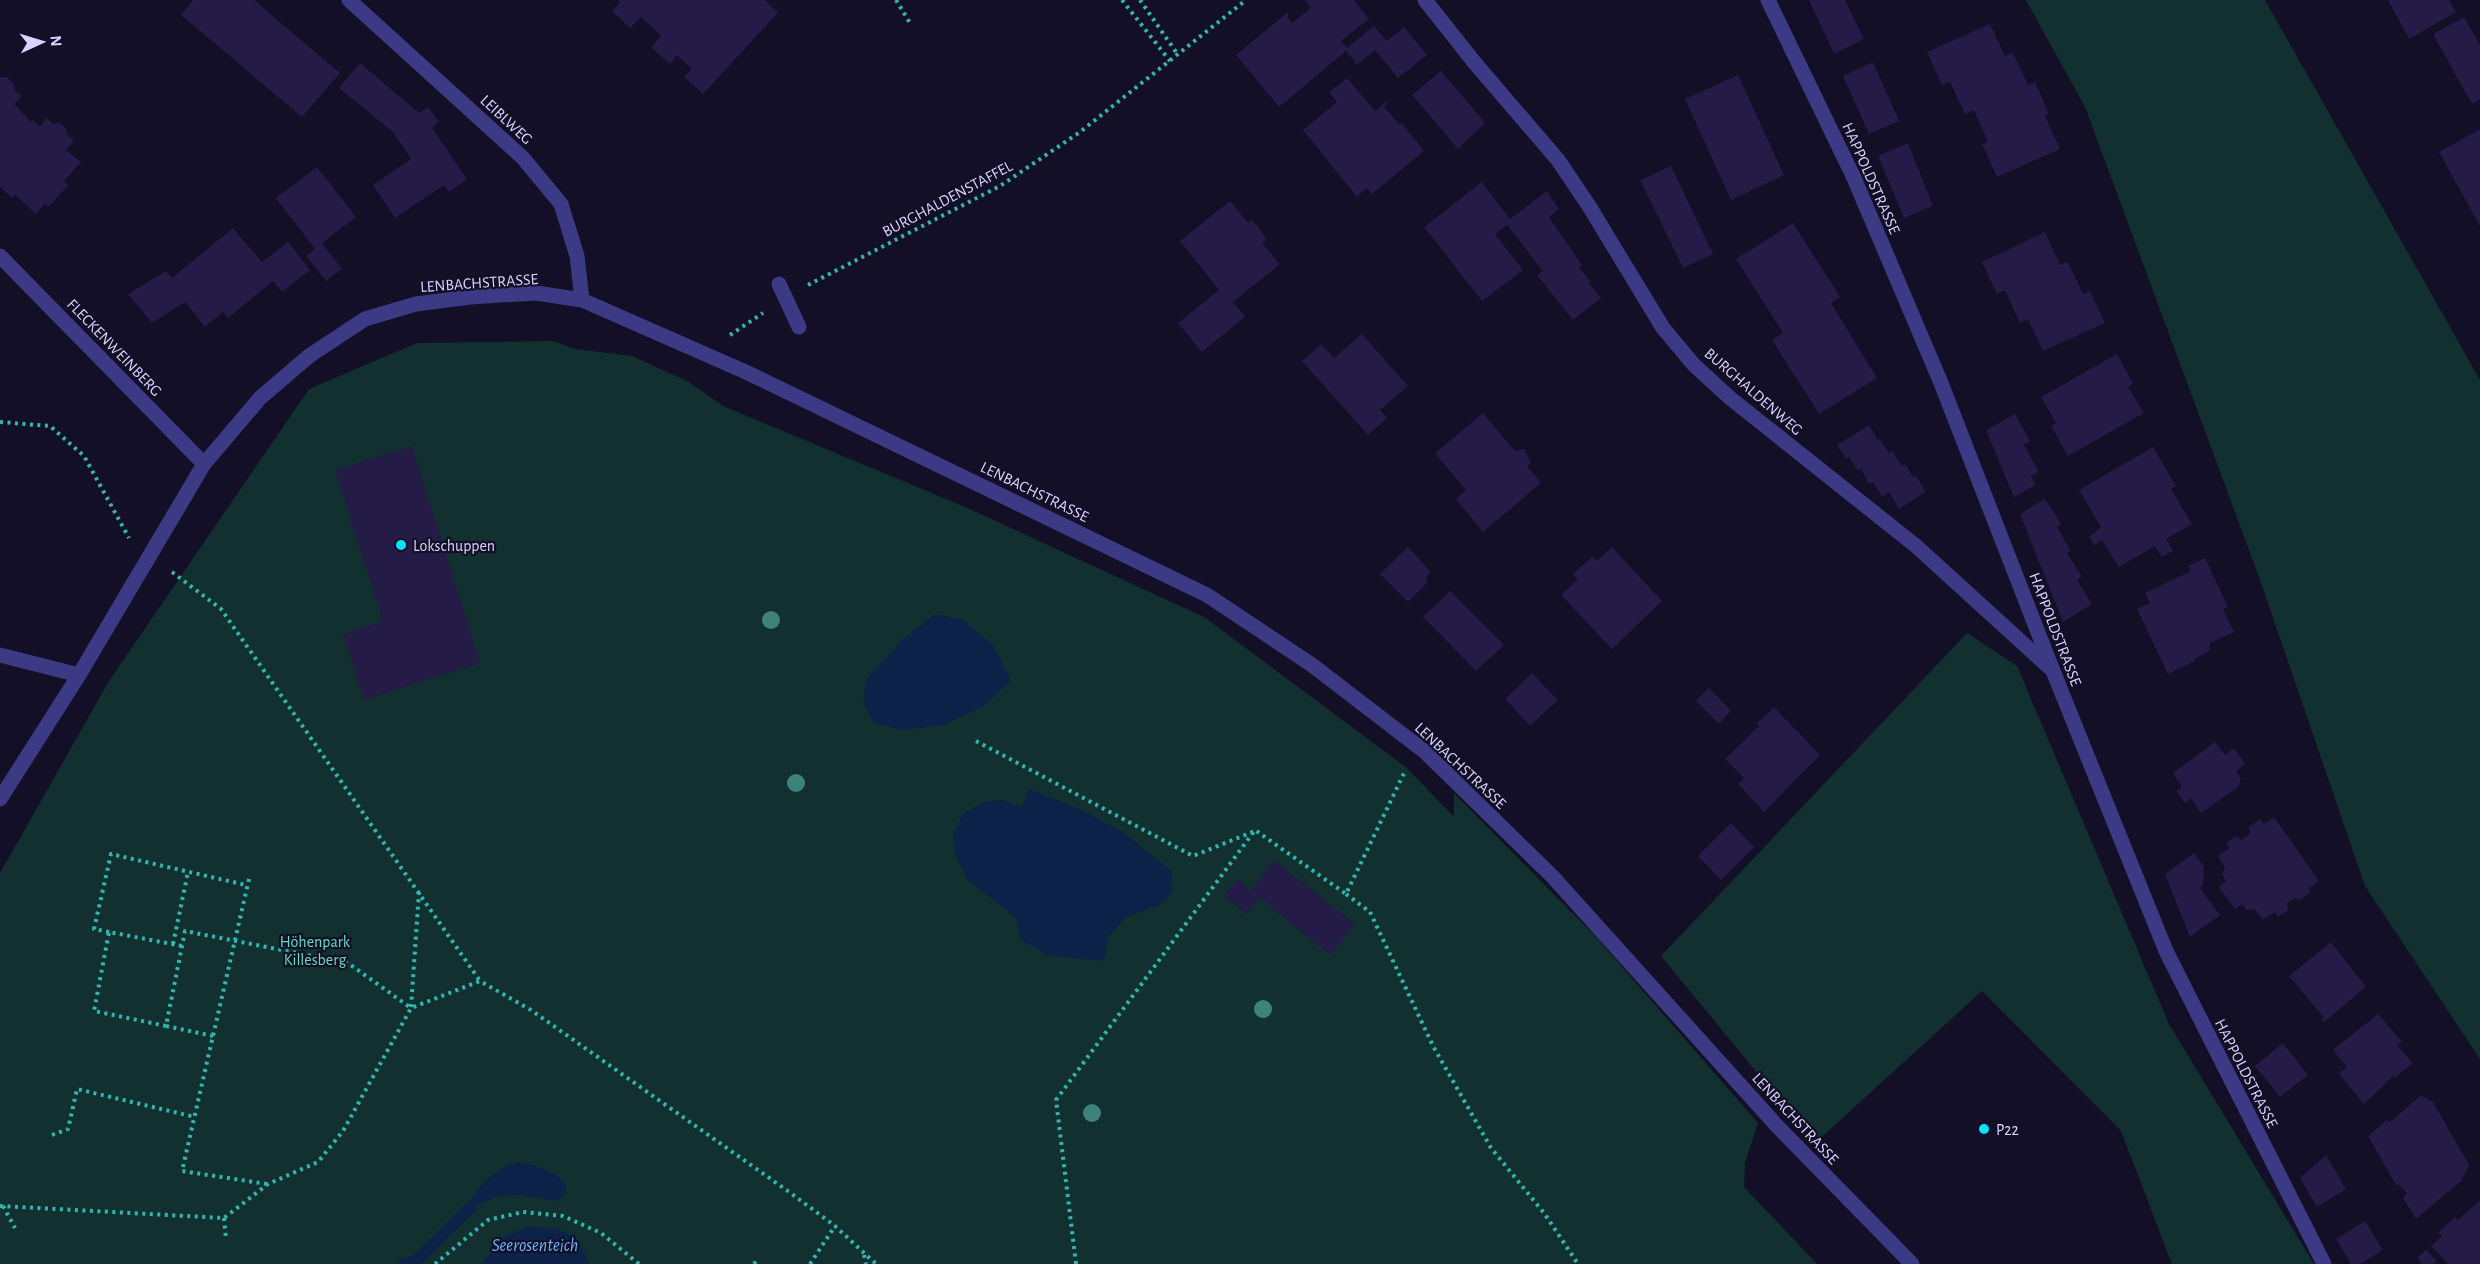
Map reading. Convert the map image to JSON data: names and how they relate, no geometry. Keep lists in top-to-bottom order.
{
  "streets": {
    "street": [
      "LEIBLWEG",
      "HAPPOLDSTRASSE",
      "LENBACHSTRASSE",
      "FLECKENWEINBERG",
      "BURGHALDENWEG"
    ],
    "path": ["BURGHALDENSTAFFEL"]
  },
  "crossings": [
    ["LEIBLWEG", "LENBACHSTRASSE"],
    ["HAPPOLDSTRASSE", "BURGHALDENWEG"],
    ["BURGHALDENSTAFFEL", "LENBACHSTRASSE"],
    ["LENBACHSTRASSE", "FLECKENWEINBERG"]
  ],
  "water": ["Seerosenteich"],
  "parks": ["Höhenpark Killesberg"],
  "places": ["Lokschuppen", "P22"],
  "north": "right"
}
